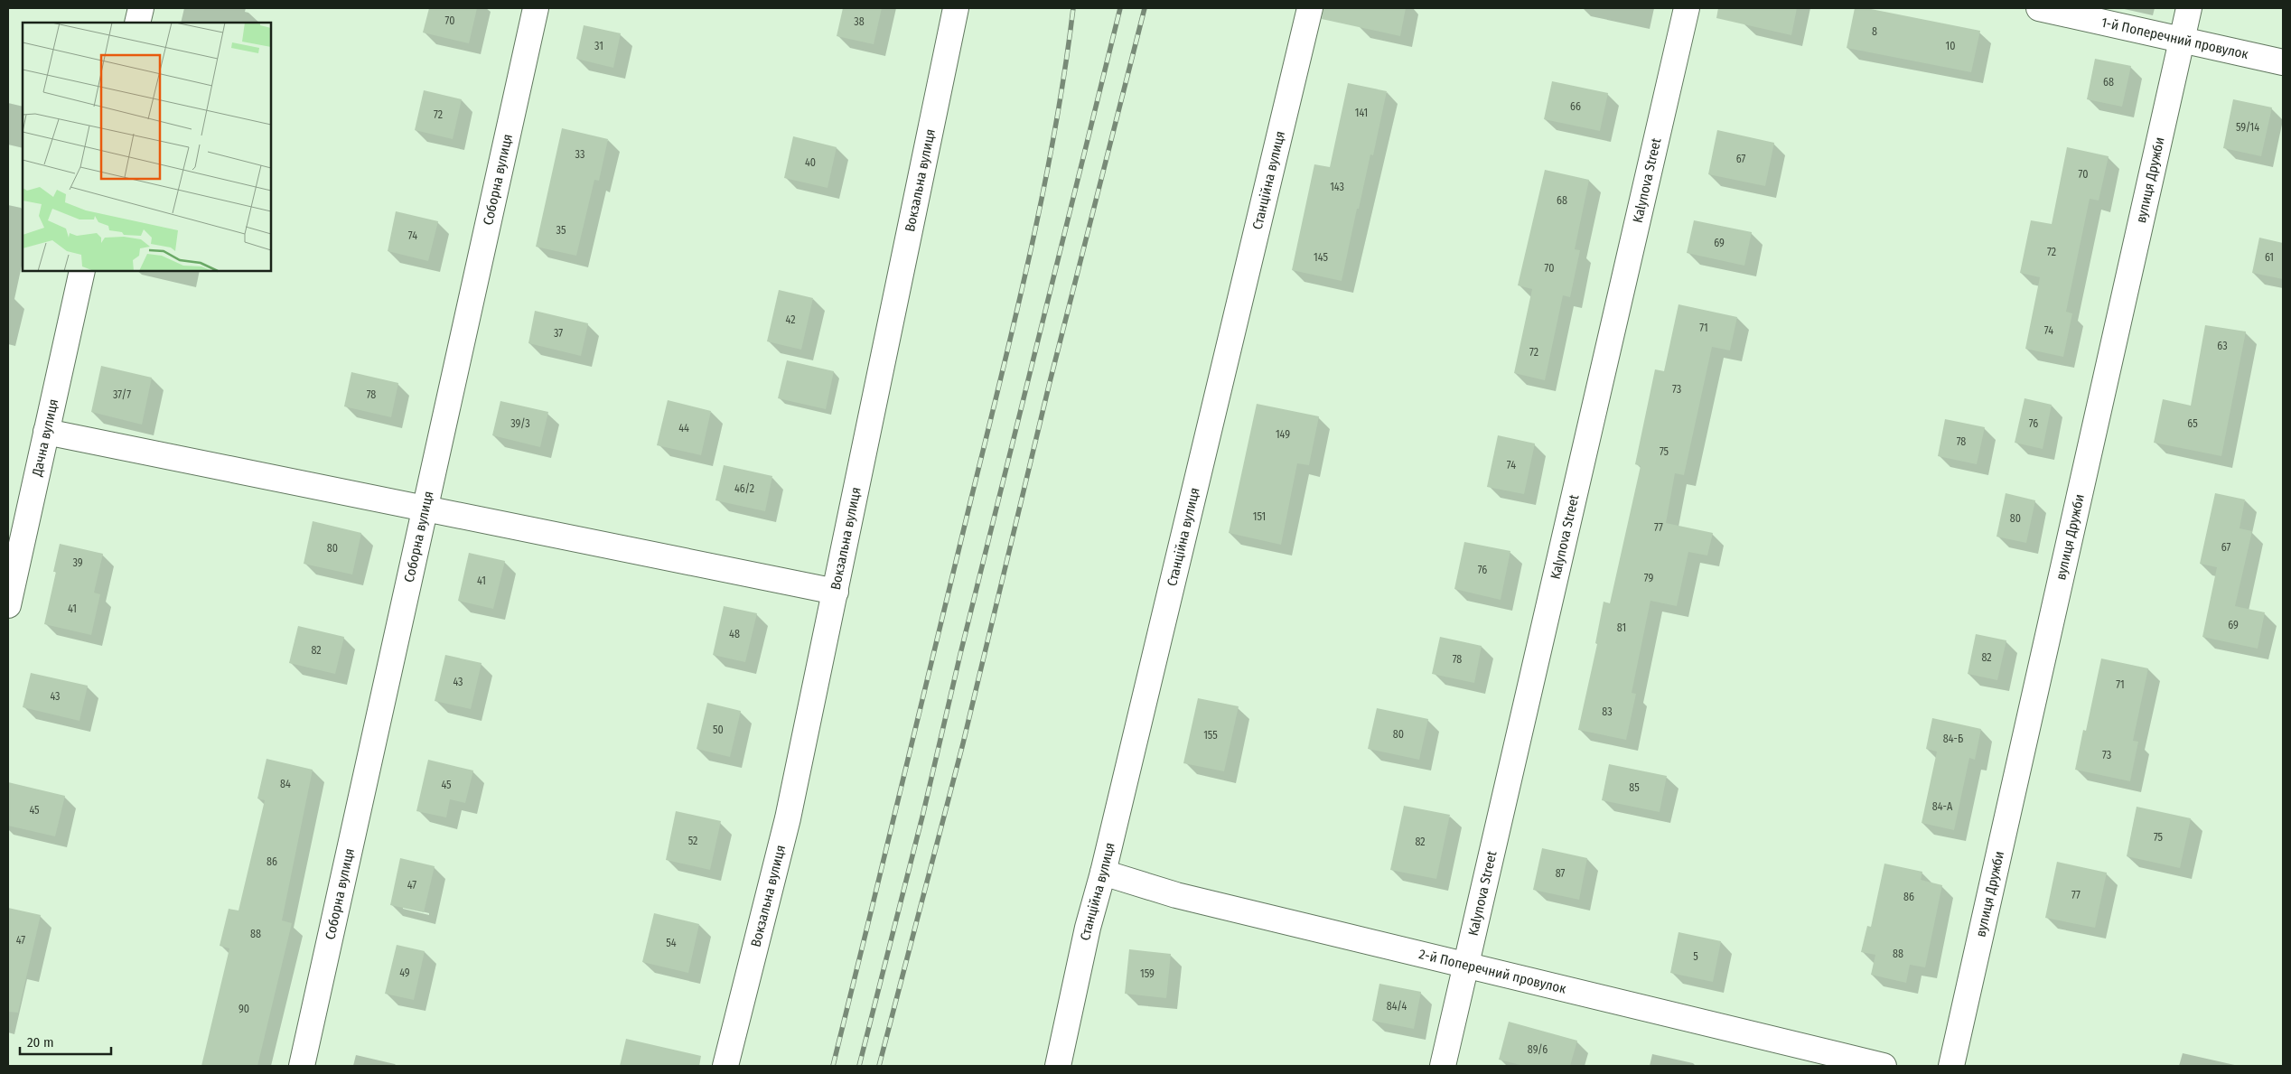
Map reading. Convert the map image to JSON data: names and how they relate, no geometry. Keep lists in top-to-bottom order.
{
  "streets": {
    "street": [
      "1-й Поперечний провулок",
      "Соборна вулиця",
      "Вокзальна вулиця",
      "вулиця Дружби",
      "Kalynova Street",
      "Станційна вулиця",
      "Дачна вулиця",
      "2-й Поперечний провулок"
    ]
  },
  "crossings": [
    ["1-й Поперечний провулок", "вулиця Дружби"],
    ["Kalynova Street", "2-й Поперечний провулок"],
    ["Станційна вулиця", "2-й Поперечний провулок"]
  ],
  "house_numbers": [
    "70",
    "38",
    "8",
    "31",
    "10",
    "68",
    "66",
    "141",
    "72",
    "59/14",
    "33",
    "67",
    "40",
    "70",
    "143",
    "68",
    "35",
    "74",
    "69",
    "72",
    "145",
    "61",
    "70",
    "42",
    "71",
    "74",
    "37",
    "63",
    "72",
    "73",
    "37/7",
    "78",
    "39/3",
    "76",
    "65",
    "44",
    "149",
    "78",
    "75",
    "74",
    "46/2",
    "151",
    "80",
    "77",
    "67",
    "80",
    "39",
    "76",
    "79",
    "41",
    "41",
    "69",
    "81",
    "48",
    "82",
    "82",
    "78",
    "43",
    "71",
    "43",
    "83",
    "50",
    "80",
    "155",
    "84-Б",
    "73",
    "84",
    "45",
    "85",
    "84-А",
    "45",
    "75",
    "52",
    "82",
    "86",
    "87",
    "47",
    "77",
    "86",
    "88",
    "47",
    "54",
    "88",
    "5",
    "49",
    "159",
    "84/4",
    "90",
    "89/6"
  ],
  "scale_bar": "20 m"
}
